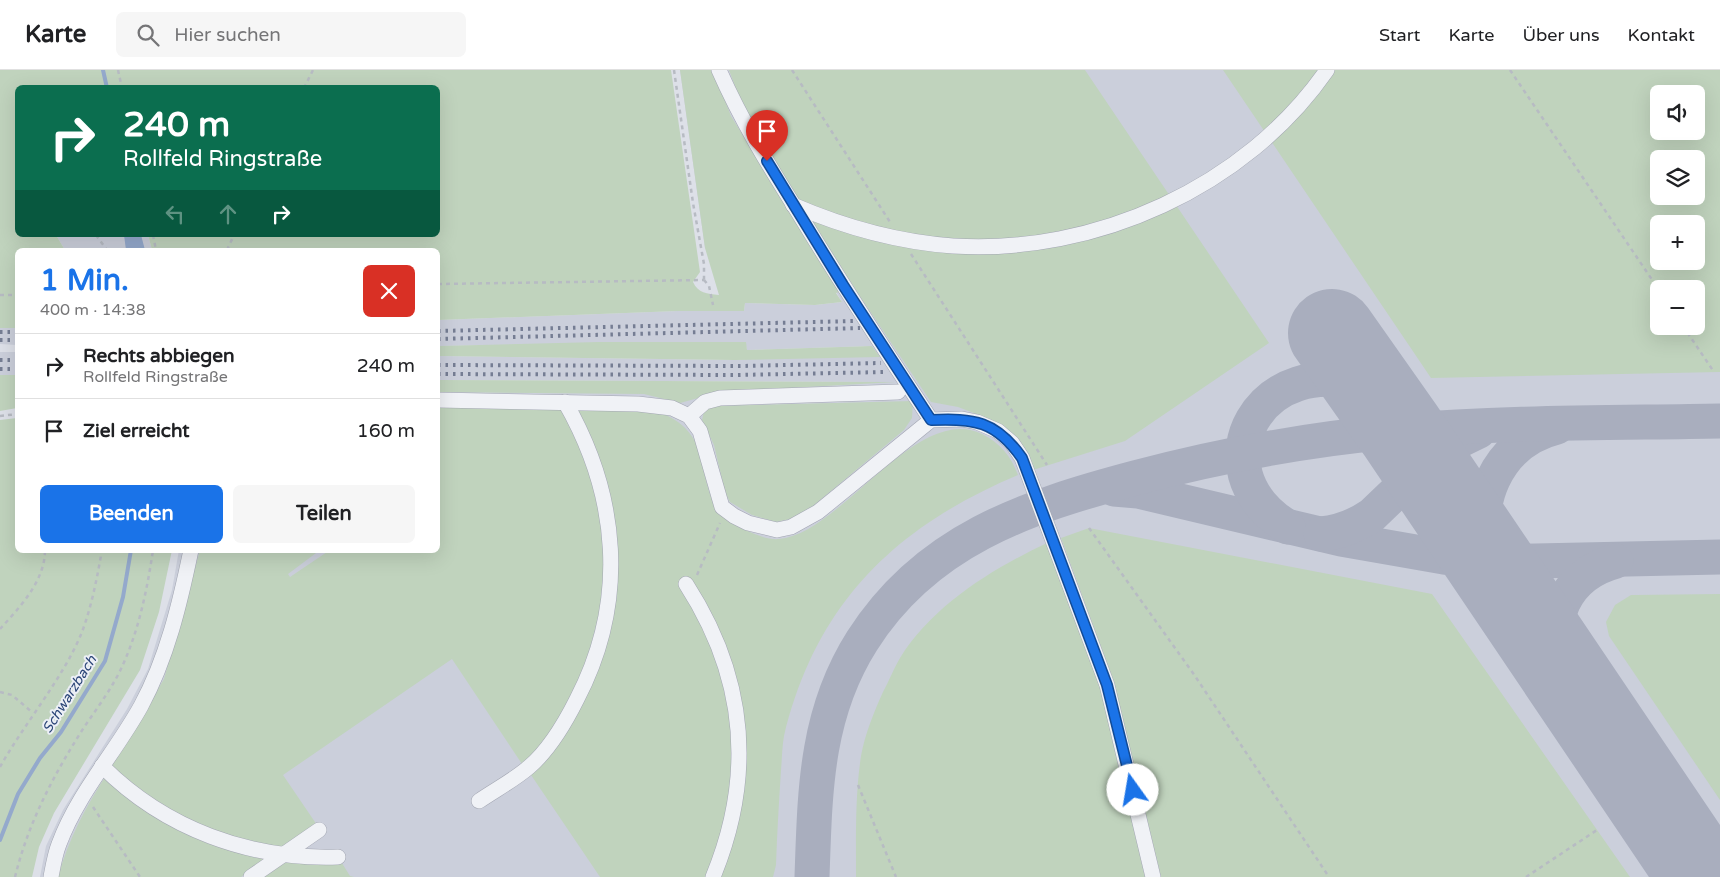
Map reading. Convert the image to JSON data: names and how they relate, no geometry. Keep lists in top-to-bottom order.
{
  "water": ["Schwarzbach"],
  "page": {
    "header": "Karte",
    "search": "Hier suchen",
    "nav": [
      "Start",
      "Karte",
      "Über uns",
      "Kontakt"
    ],
    "map_buttons": ["+", "−"],
    "turn": ["240 m", "Rollfeld Ringstraße"],
    "heading": ["1 Min.", "400 m · 14:38"],
    "list": [
      {
        "name": "Rechts abbiegen",
        "note": "Rollfeld Ringstraße",
        "value": "240 m"
      },
      {
        "name": "Ziel erreicht",
        "value": "160 m"
      }
    ],
    "buttons": ["Beenden", "Teilen"]
  }
}
